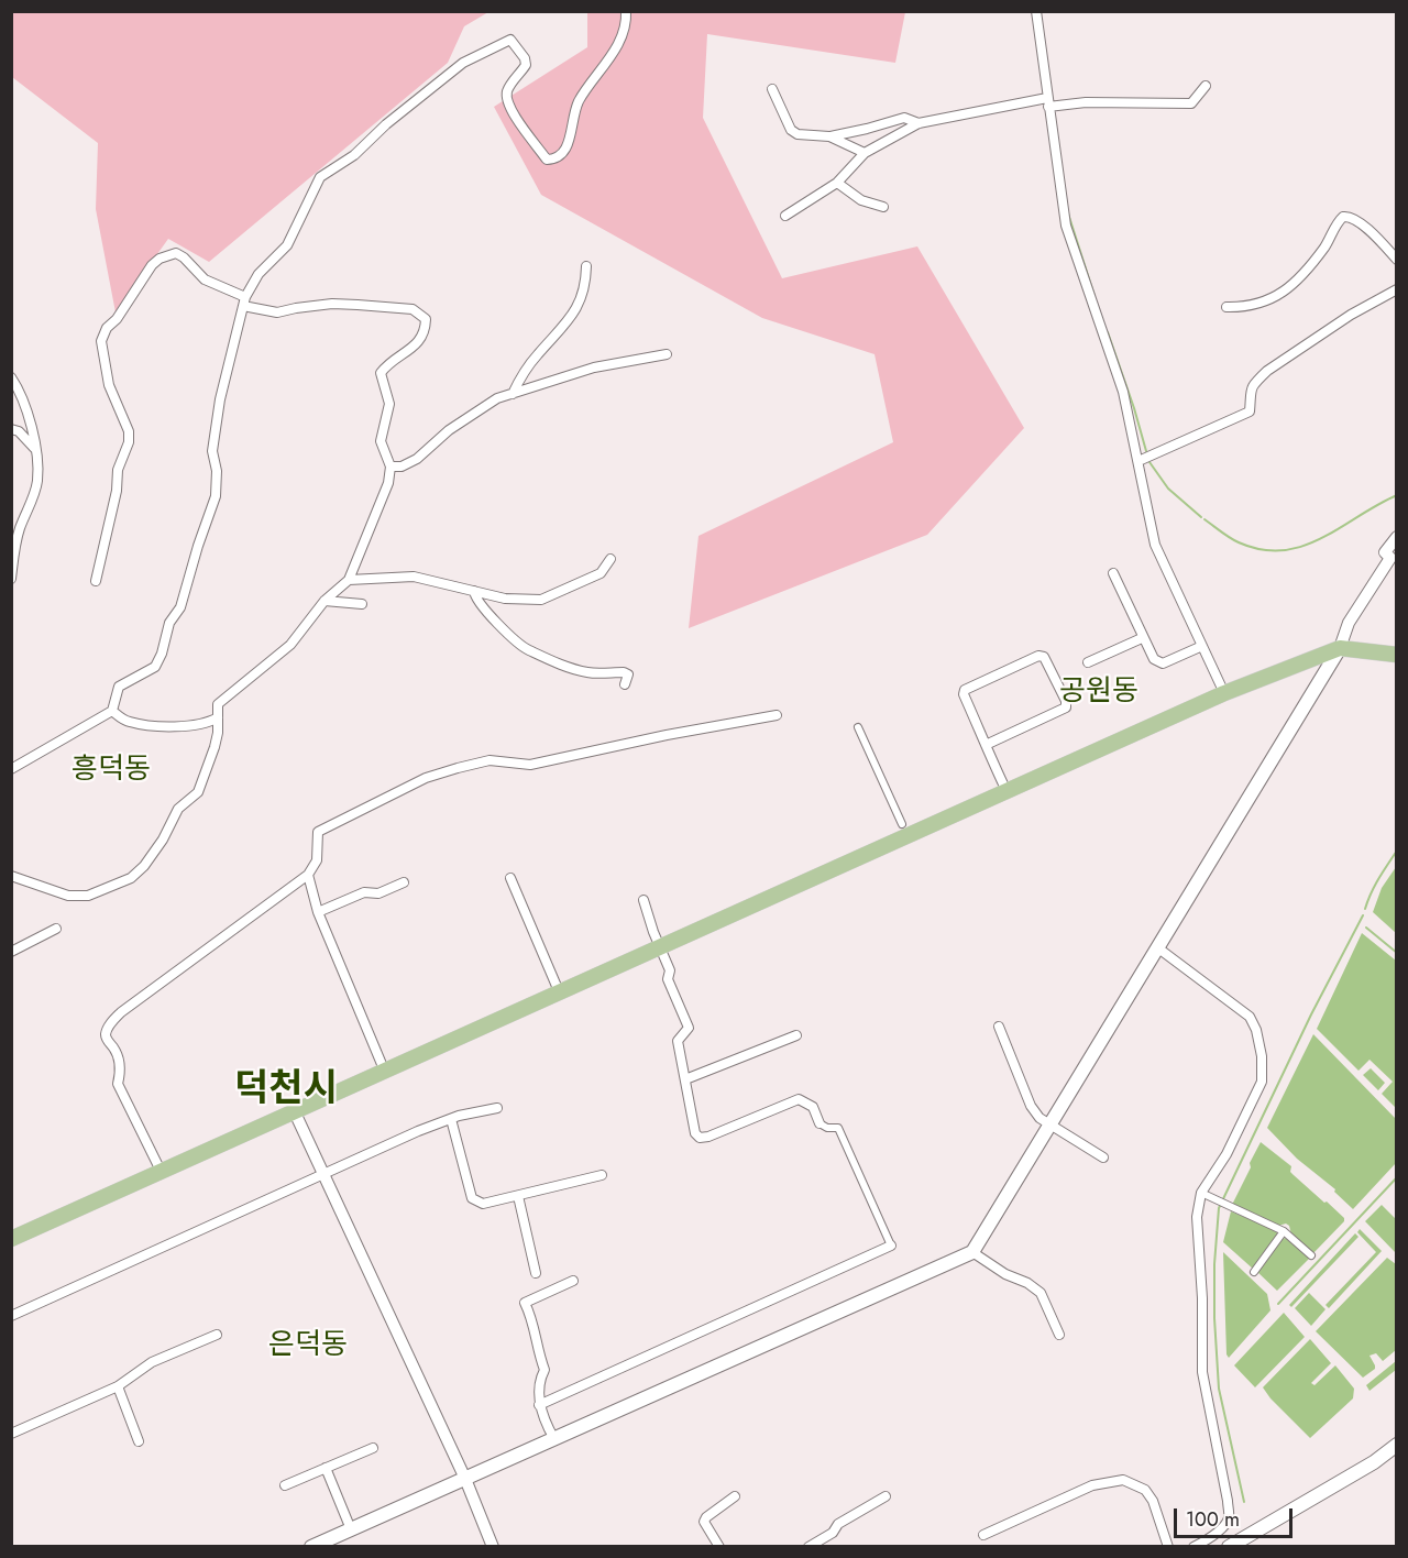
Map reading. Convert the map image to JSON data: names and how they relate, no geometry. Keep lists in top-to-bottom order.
{
  "districts": [
    "공원동",
    "흥덕동",
    "덕천시",
    "은덕동"
  ],
  "scale_bar": "100 m"
}
